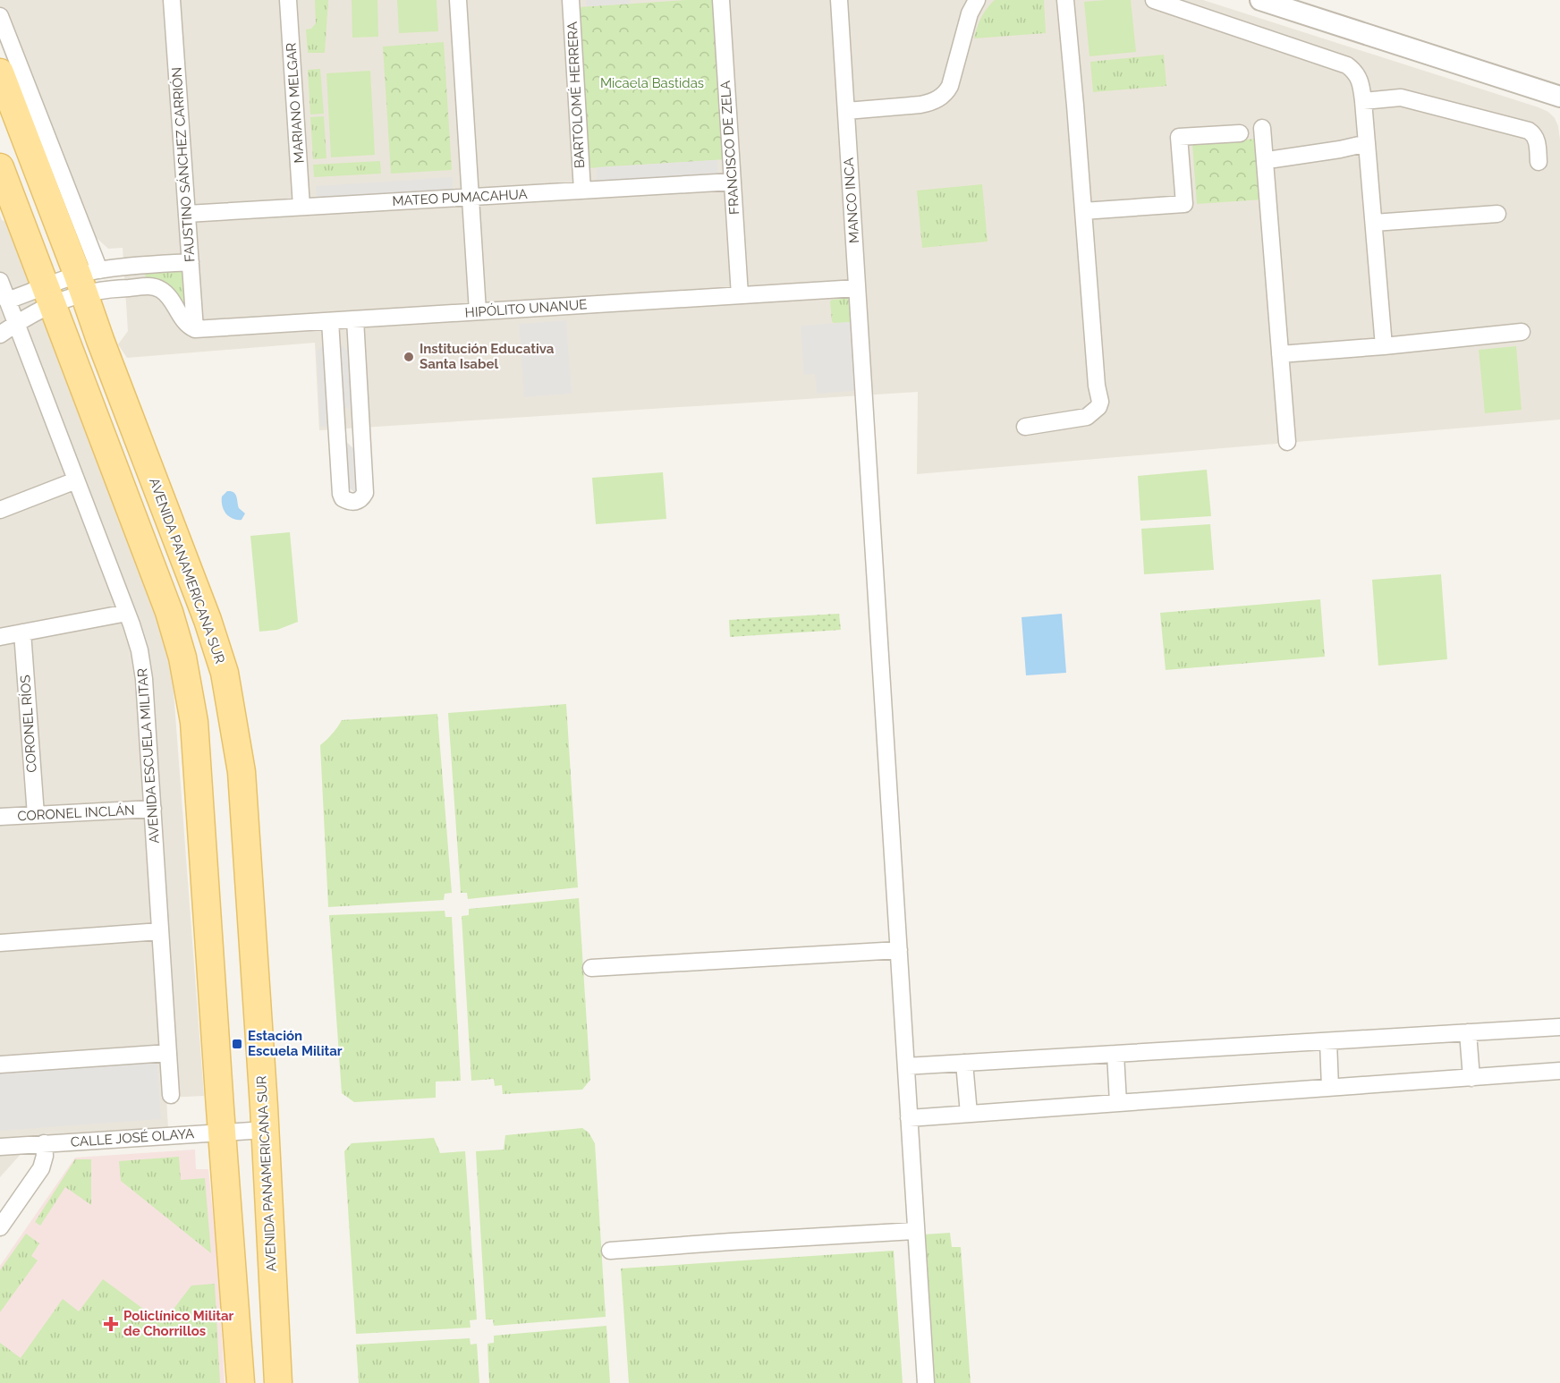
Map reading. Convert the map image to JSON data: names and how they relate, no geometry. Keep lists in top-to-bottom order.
{
  "streets": {
    "main road": ["AVENIDA PANAMERICANA SUR"],
    "street": [
      "BARTOLOMÉ HERRERA",
      "MARIANO MELGAR",
      "FRANCISCO DE ZELA",
      "FAUSTINO SÁNCHEZ CARRIÓN",
      "MATEO PUMACAHUA",
      "MANCO INCA",
      "HIPÓLITO UNANUE",
      "CORONEL RÍOS",
      "AVENIDA ESCUELA MILITAR",
      "CORONEL INCLÁN",
      "CALLE JOSÉ OLAYA"
    ]
  },
  "crossings": [
    ["BARTOLOMÉ HERRERA", "MATEO PUMACAHUA"],
    ["MARIANO MELGAR", "MATEO PUMACAHUA"],
    ["FRANCISCO DE ZELA", "MATEO PUMACAHUA"],
    ["FRANCISCO DE ZELA", "HIPÓLITO UNANUE"],
    ["FAUSTINO SÁNCHEZ CARRIÓN", "MATEO PUMACAHUA"],
    ["FAUSTINO SÁNCHEZ CARRIÓN", "HIPÓLITO UNANUE"],
    ["MANCO INCA", "HIPÓLITO UNANUE"],
    ["AVENIDA PANAMERICANA SUR", "CALLE JOSÉ OLAYA"],
    ["CORONEL RÍOS", "CORONEL INCLÁN"],
    ["AVENIDA ESCUELA MILITAR", "CORONEL INCLÁN"]
  ],
  "parks": ["Micaela Bastidas"],
  "places": {
    "other": ["Institución Educativa Santa Isabel"],
    "transit": ["Estación Escuela Militar"],
    "health": ["Policlínico Militar de Chorrillos"]
  }
}
